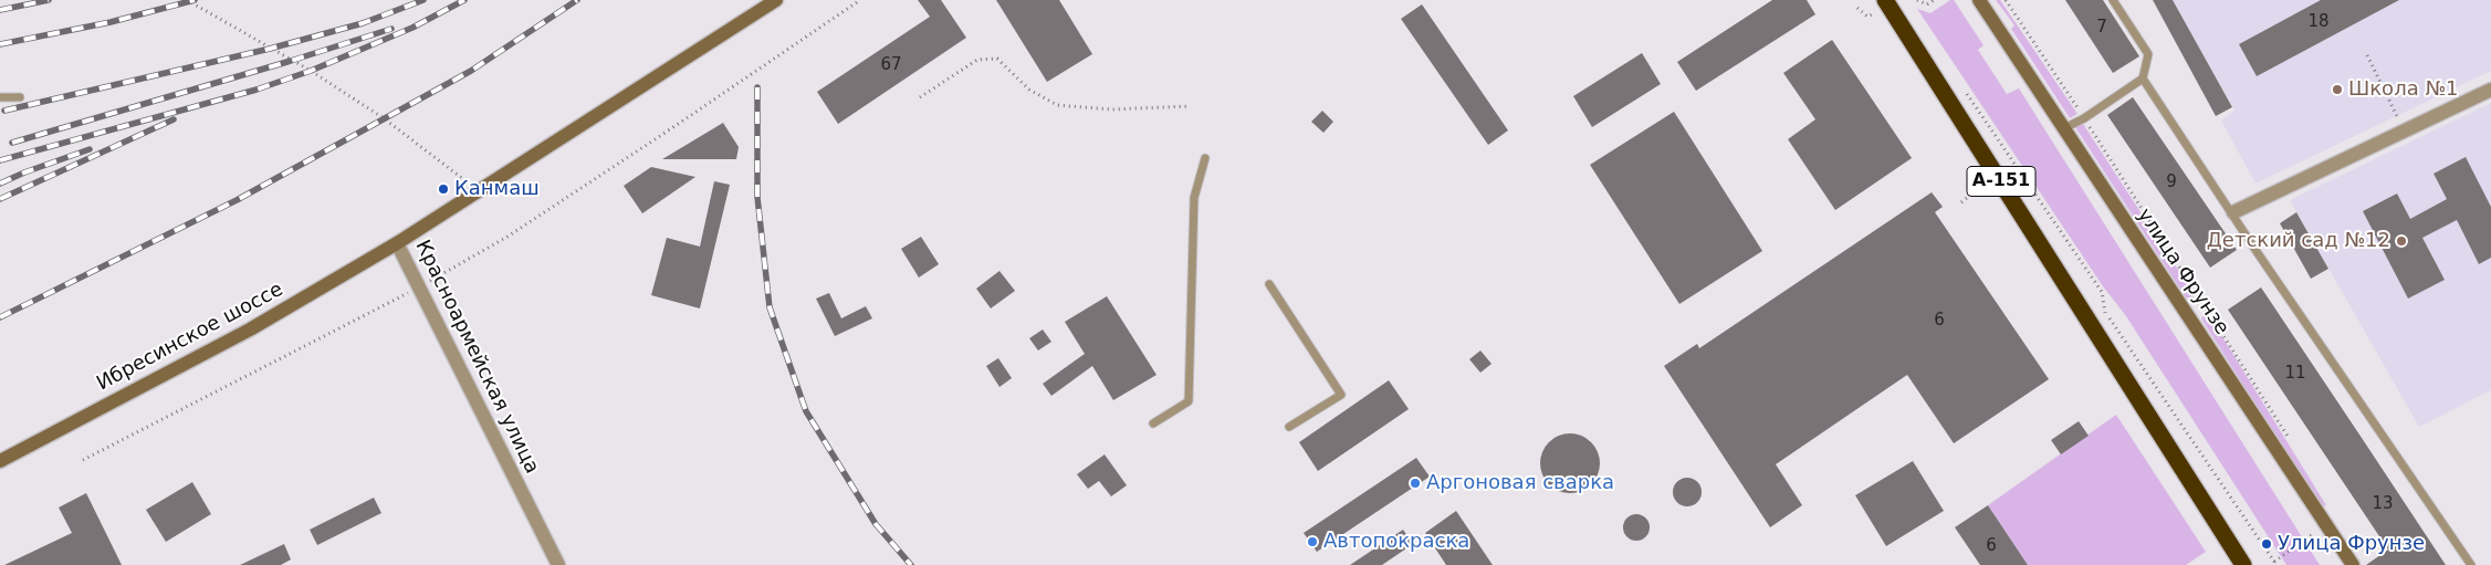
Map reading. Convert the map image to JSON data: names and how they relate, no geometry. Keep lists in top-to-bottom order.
{
  "streets": {
    "highway": ["А-151"],
    "main road": ["улица Фрунзе", "Ибресинское шоссе", "Красноармейская улица"]
  },
  "crossings": [
    ["Ибресинское шоссе", "Красноармейская улица"]
  ],
  "places": [
    "Школа №1",
    "Канмаш",
    "Детский сад №12",
    "Аргоновая сварка",
    "Автопокраска",
    "Улица Фрунзе"
  ],
  "house_numbers": [
    "18",
    "7",
    "67",
    "9",
    "6",
    "11",
    "13",
    "6"
  ]
}
